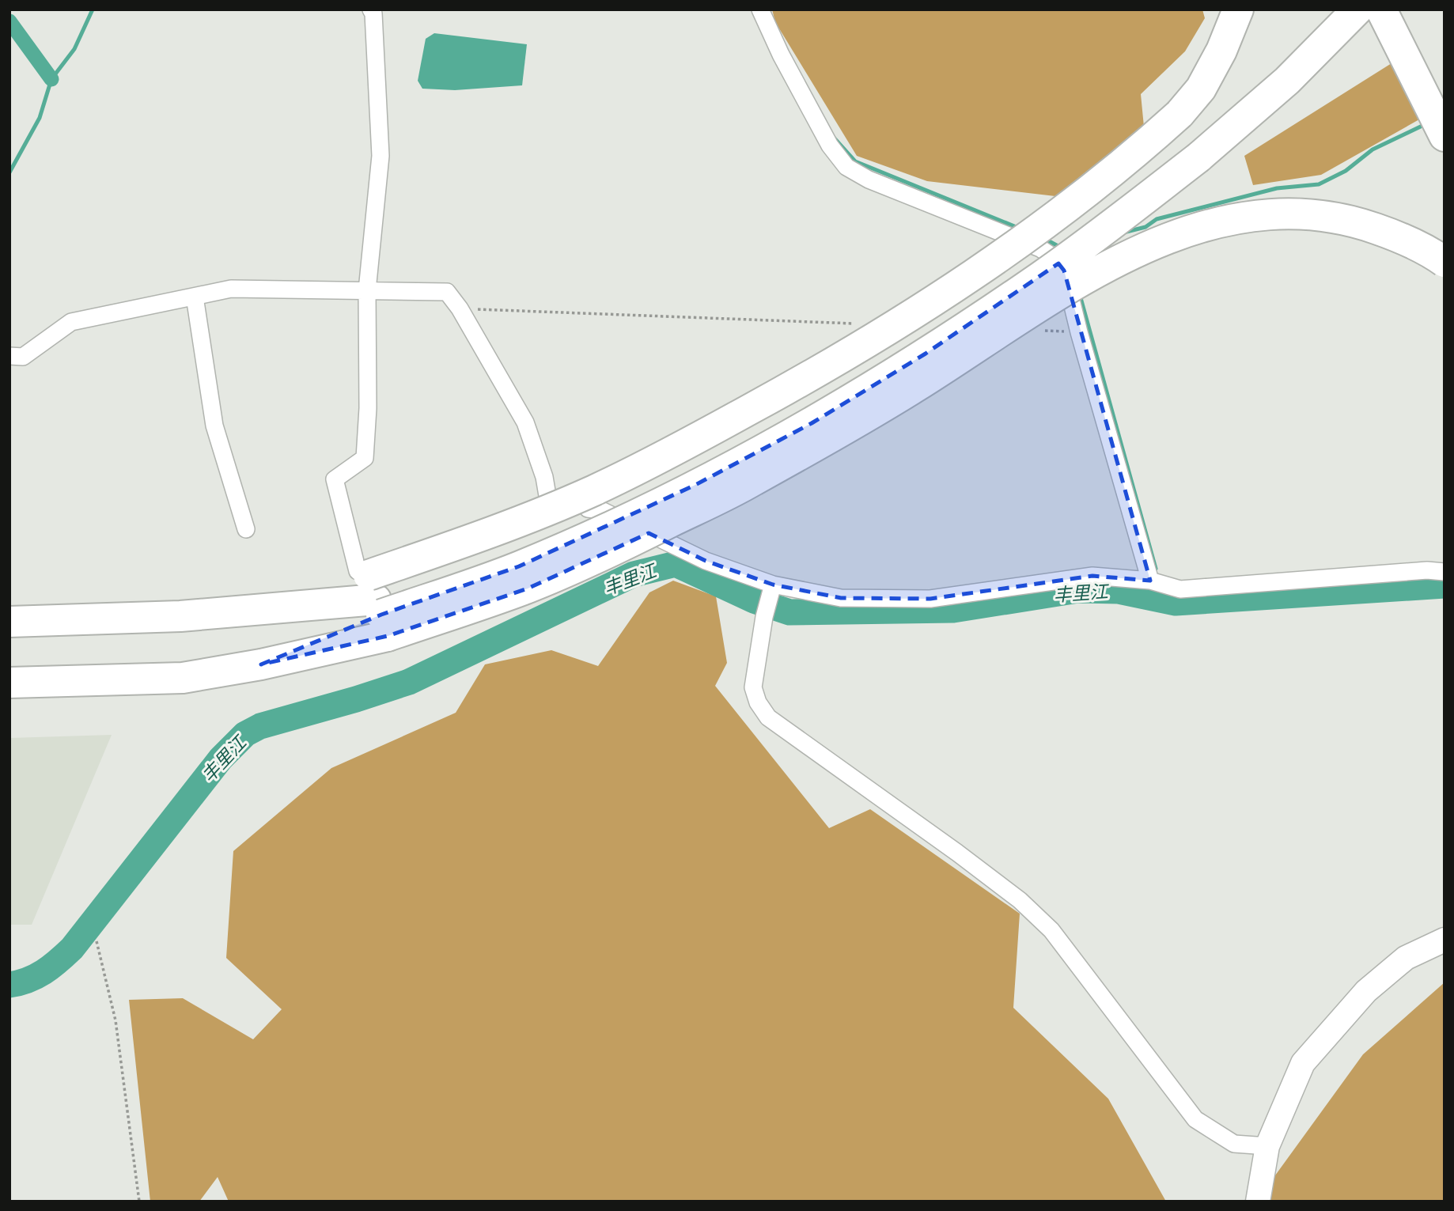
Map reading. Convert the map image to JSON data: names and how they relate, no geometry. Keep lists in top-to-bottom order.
{
  "water": ["丰里江"]
}
